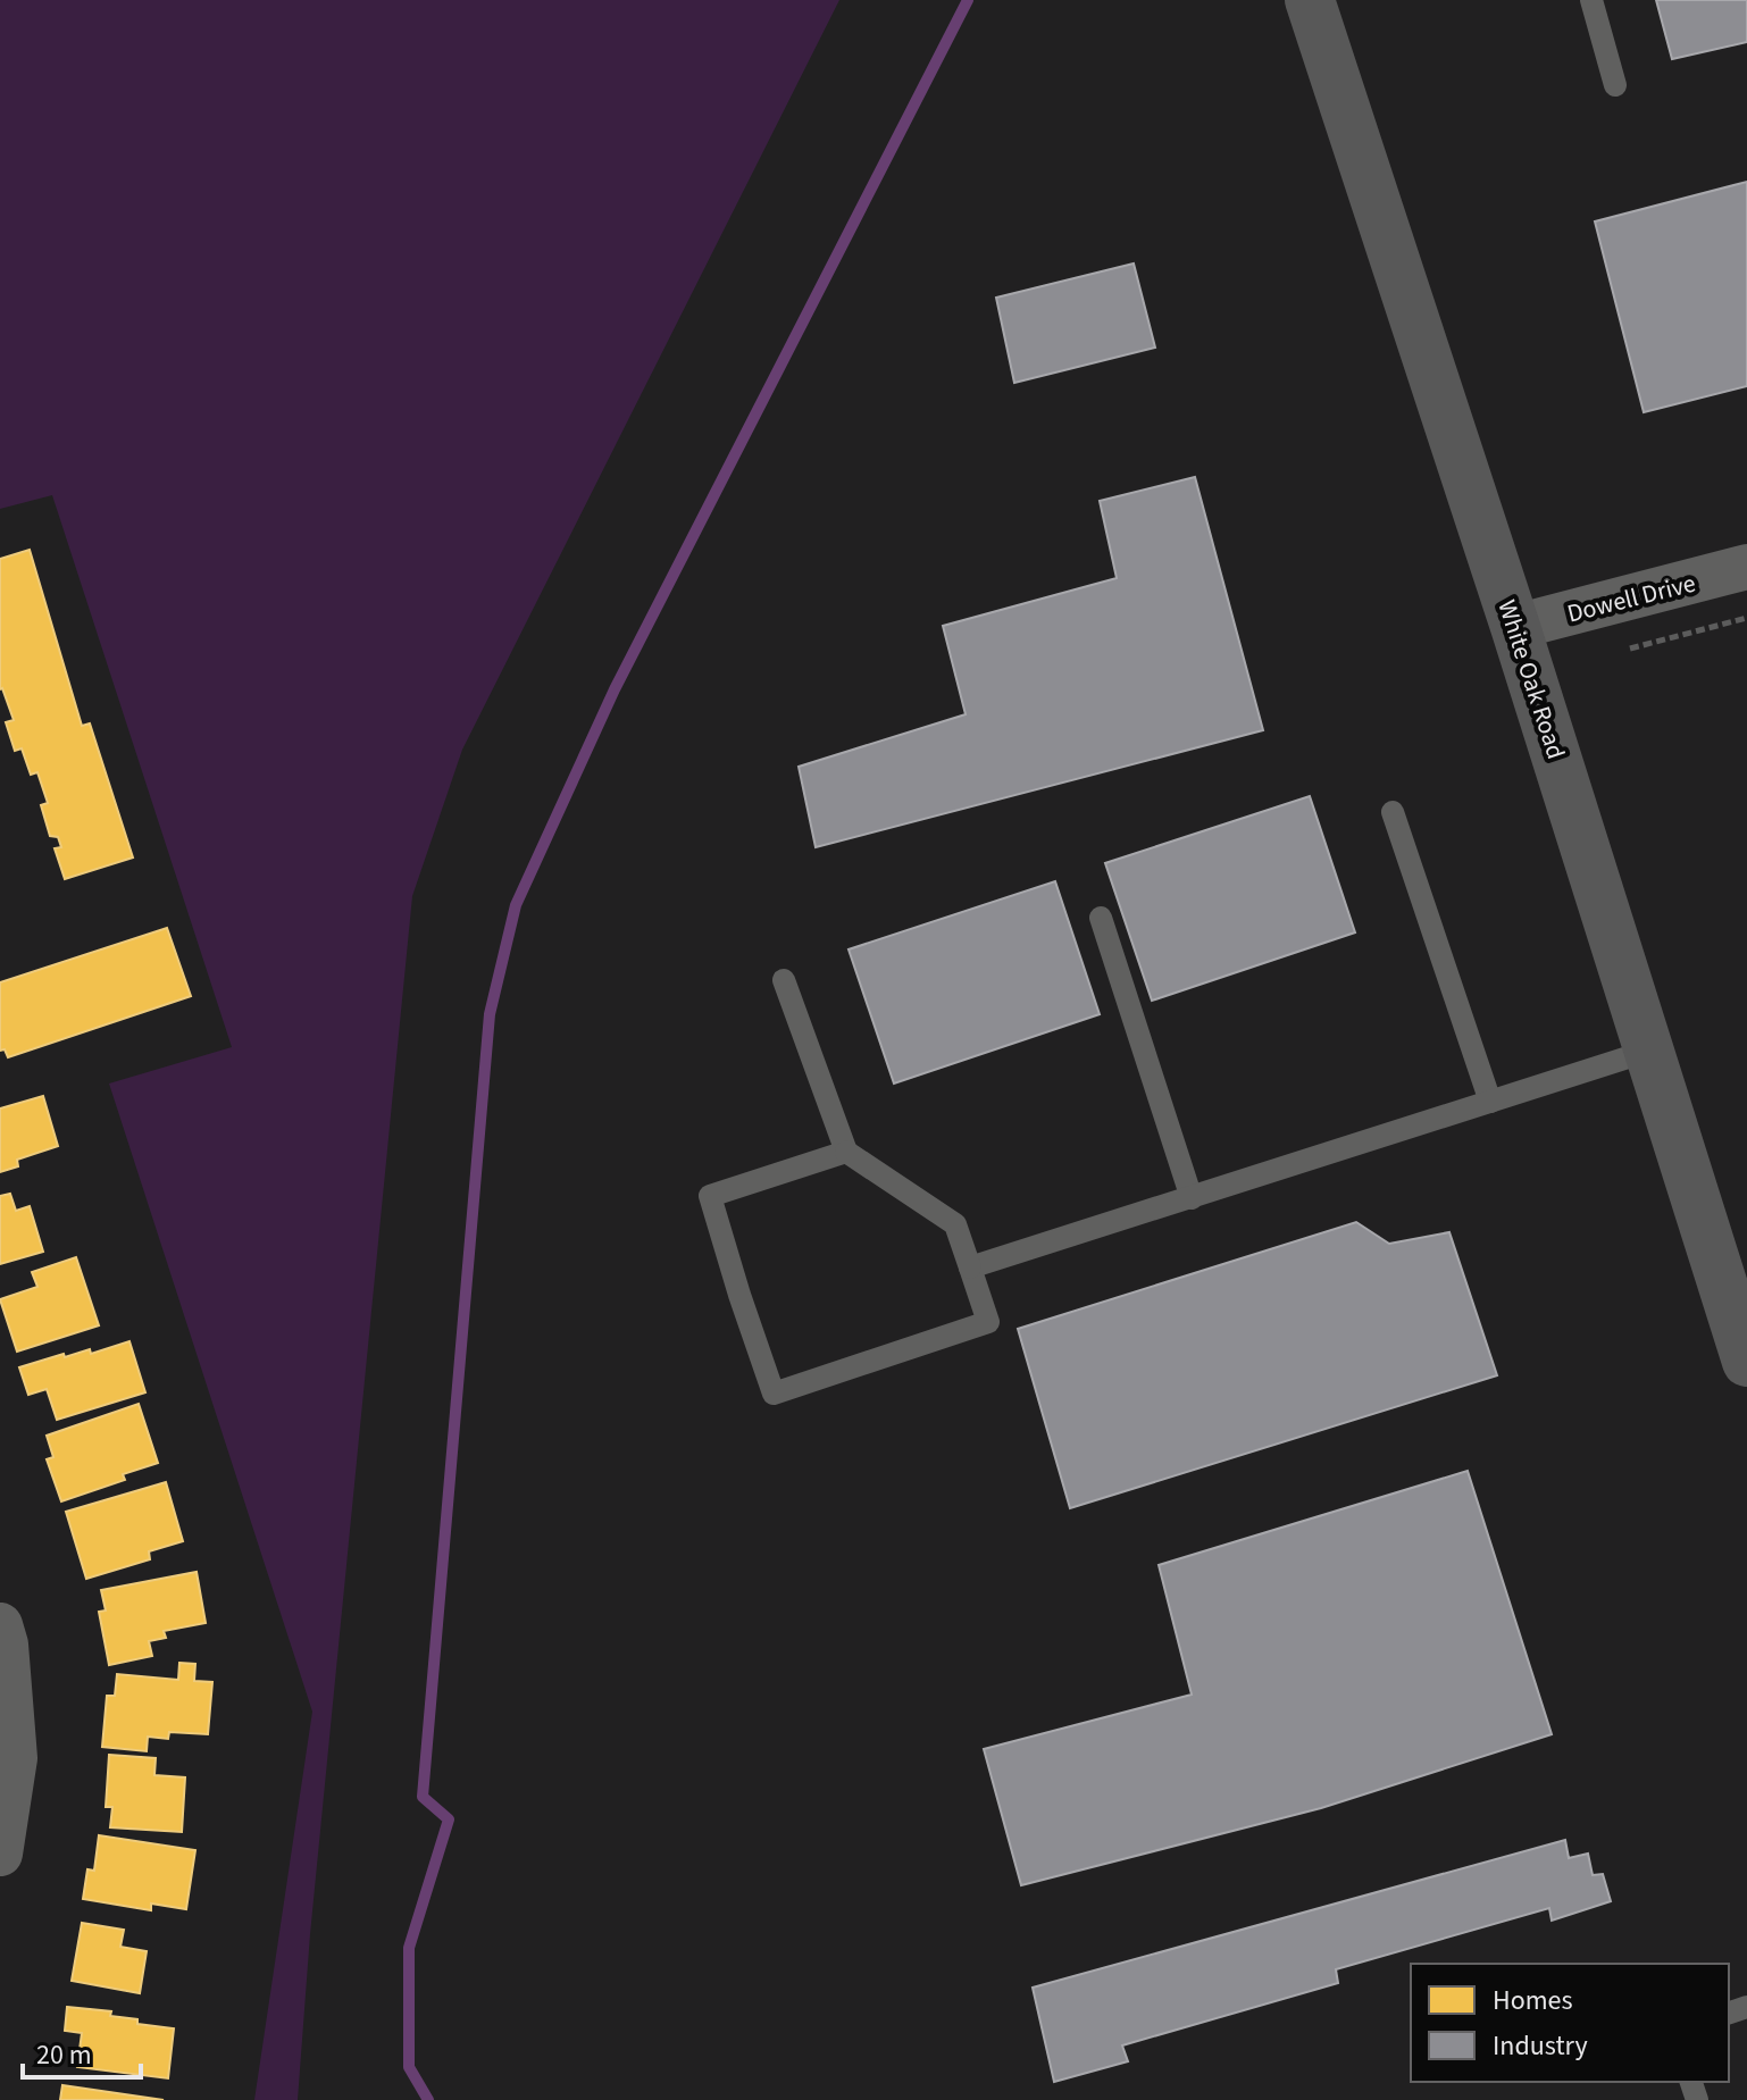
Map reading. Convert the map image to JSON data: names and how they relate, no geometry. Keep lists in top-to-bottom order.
{
  "streets": {
    "street": ["Dowell Drive", "White Oak Road"]
  },
  "crossings": [
    ["Dowell Drive", "White Oak Road"]
  ],
  "legend": ["Homes", "Industry"],
  "scale_bar": "20 m"
}
